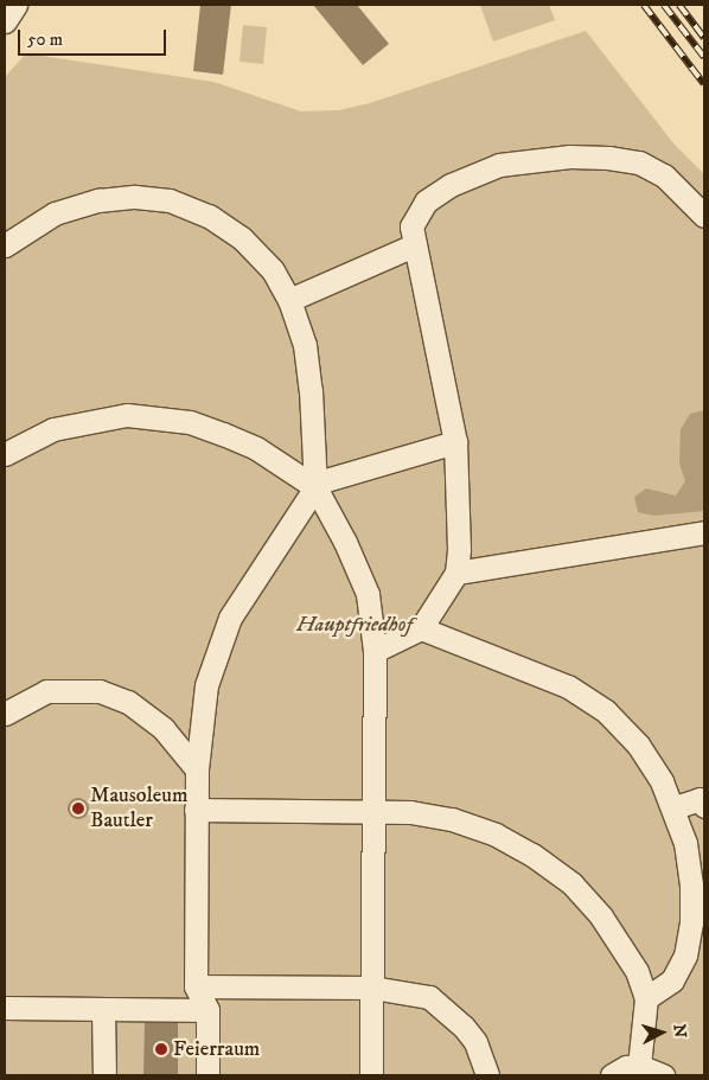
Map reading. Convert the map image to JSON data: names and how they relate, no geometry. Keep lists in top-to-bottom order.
{
  "parks": ["Hauptfriedhof"],
  "places": ["Mausoleum Bautler", "Feierraum"],
  "scale_bar": "50 m",
  "north": "right"
}
